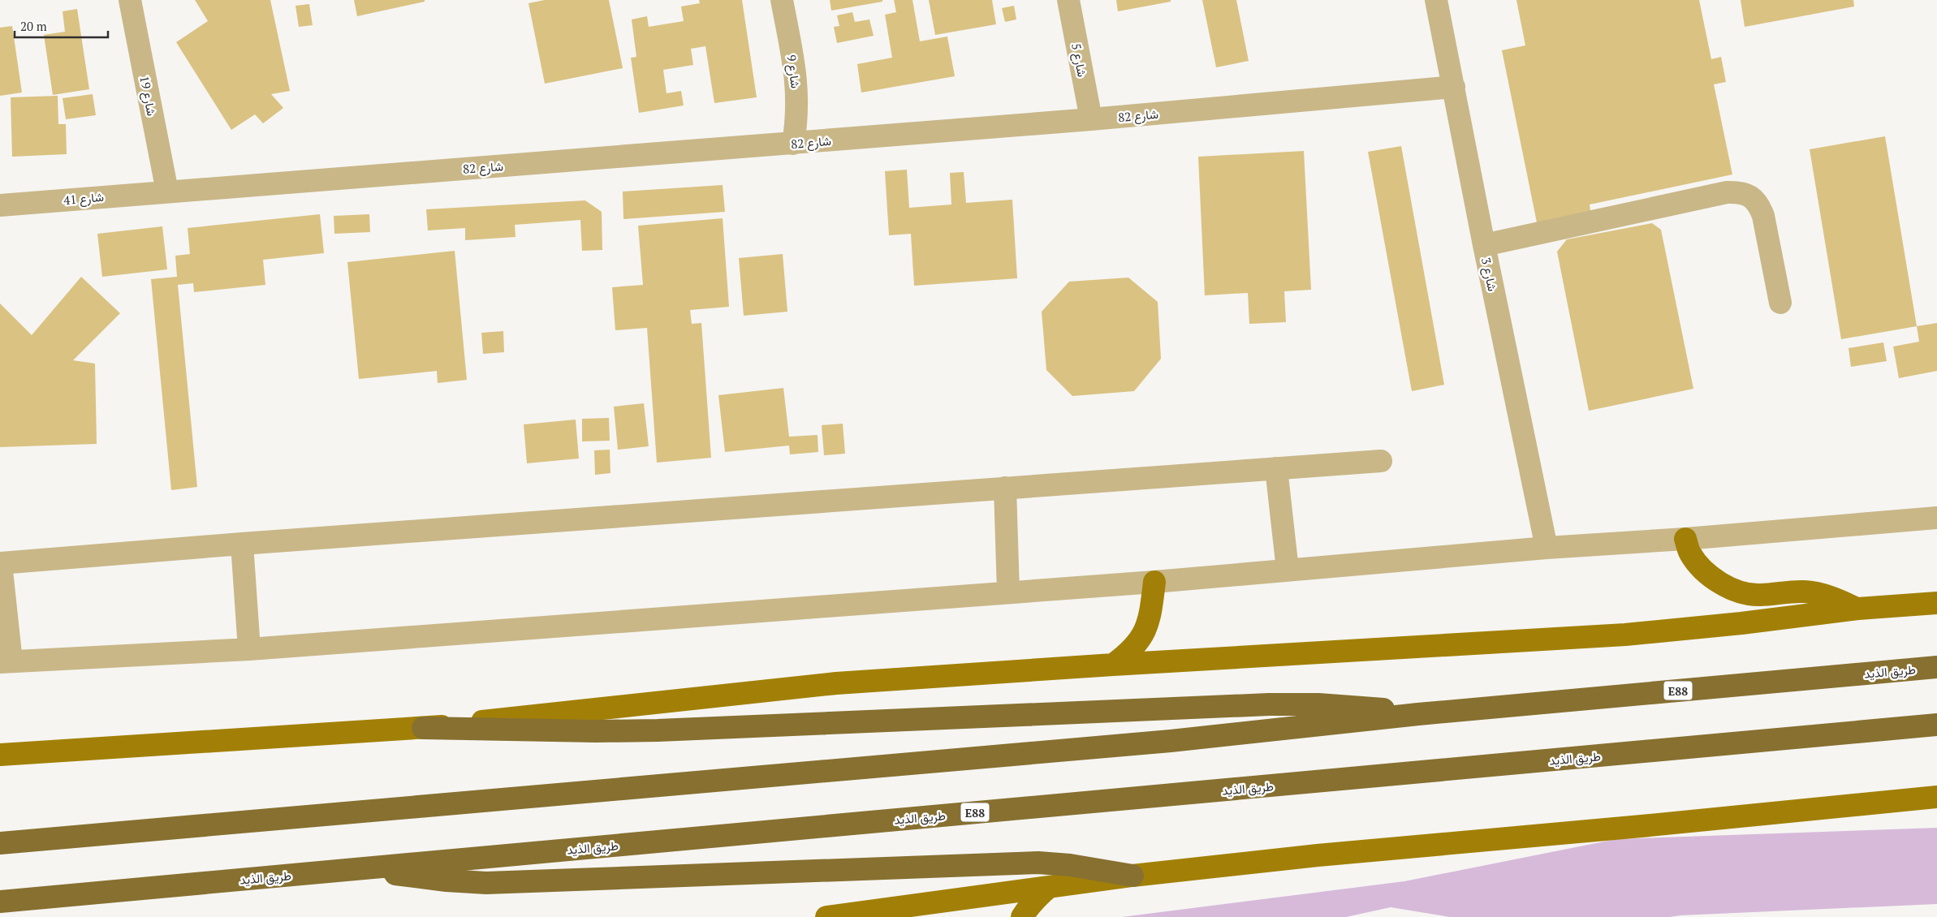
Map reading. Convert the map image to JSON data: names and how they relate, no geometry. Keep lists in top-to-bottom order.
{
  "streets": {
    "highway": ["طريق الذيد", "E88"],
    "street": [
      "شارع 5",
      "شارع 9",
      "شارع 19",
      "شارع 82",
      "شارع 41",
      "شارع 3"
    ]
  },
  "crossings": [
    ["شارع 5", "شارع 82"],
    ["شارع 9", "شارع 82"],
    ["شارع 19", "شارع 82"],
    ["شارع 19", "شارع 41"],
    ["شارع 82", "شارع 41"],
    ["شارع 82", "شارع 3"]
  ],
  "scale_bar": "20 m"
}
